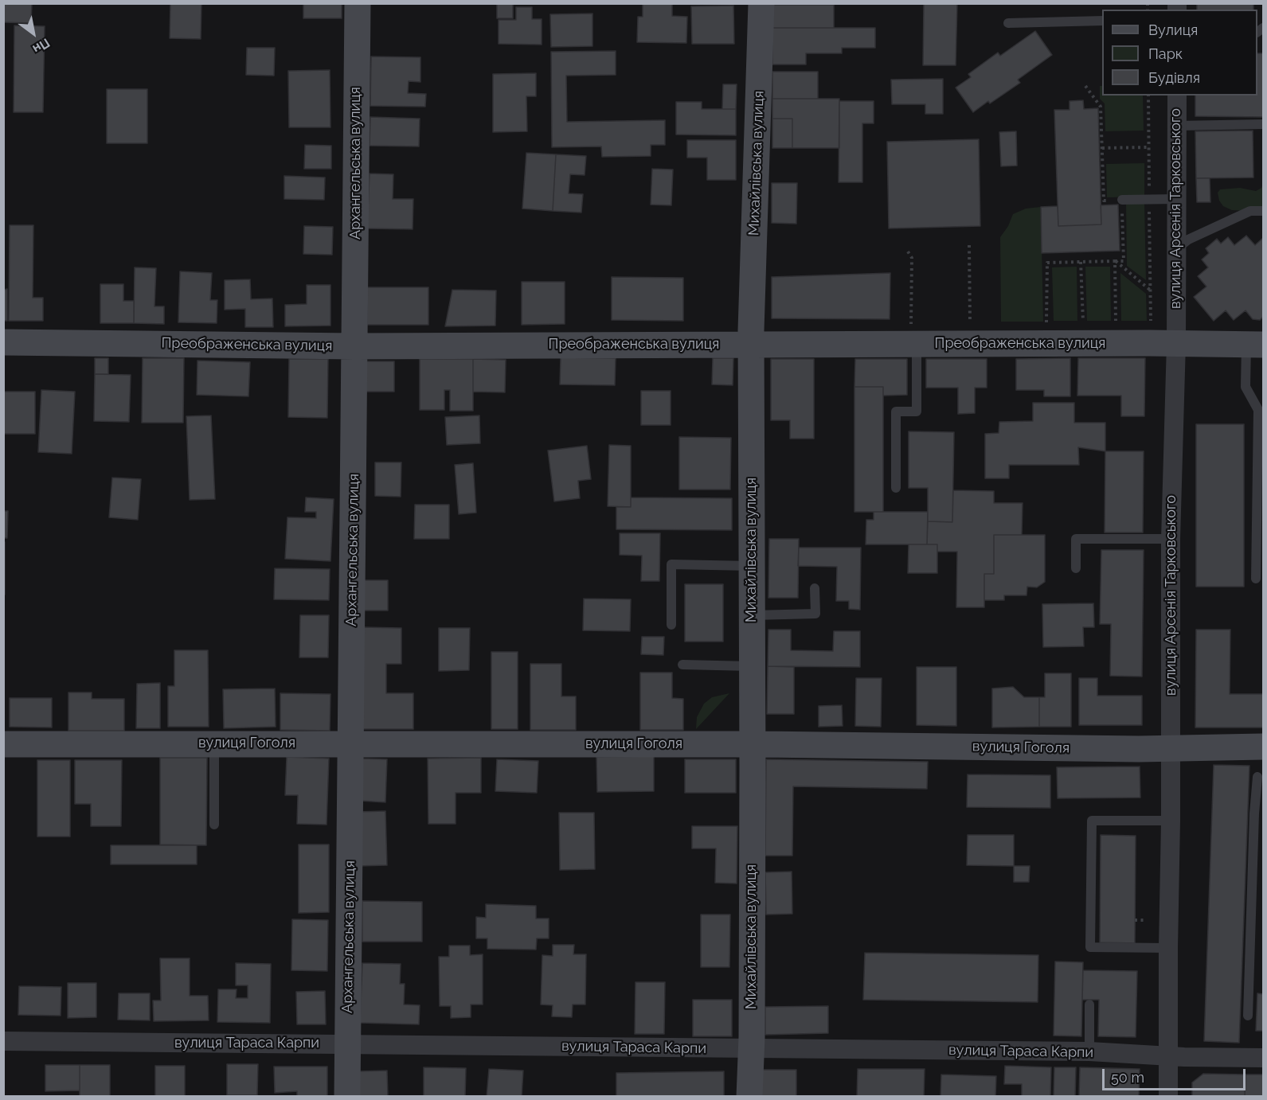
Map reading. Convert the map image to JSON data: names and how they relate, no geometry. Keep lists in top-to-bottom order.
{
  "streets": {
    "main road": [
      "Архангельська вулиця",
      "Михайлівська вулиця",
      "Преображенська вулиця",
      "вулиця Гоголя"
    ],
    "street": ["вулиця Арсенія Тарковського", "вулиця Тараса Карпи"]
  },
  "crossings": [
    ["Архангельська вулиця", "Преображенська вулиця"],
    ["Архангельська вулиця", "вулиця Гоголя"],
    ["Архангельська вулиця", "вулиця Тараса Карпи"],
    ["Михайлівська вулиця", "Преображенська вулиця"],
    ["Михайлівська вулиця", "вулиця Гоголя"],
    ["Михайлівська вулиця", "вулиця Тараса Карпи"],
    ["вулиця Арсенія Тарковського", "Преображенська вулиця"],
    ["вулиця Арсенія Тарковського", "вулиця Гоголя"],
    ["вулиця Арсенія Тарковського", "вулиця Тараса Карпи"]
  ],
  "legend": ["Вулиця", "Парк", "Будівля"],
  "scale_bar": "50 m",
  "north": "bottom right"
}
